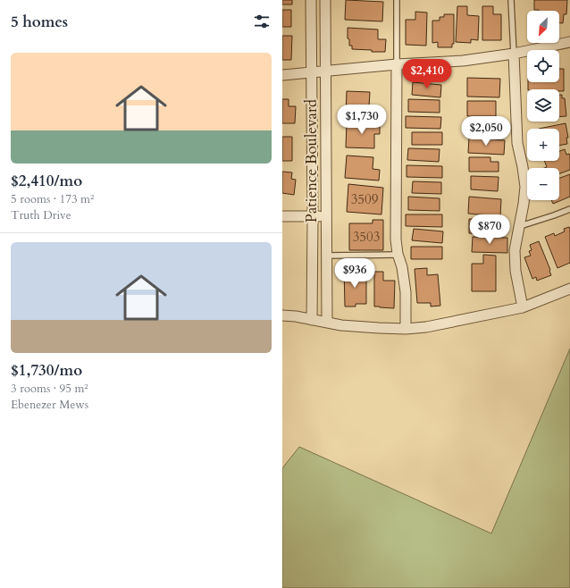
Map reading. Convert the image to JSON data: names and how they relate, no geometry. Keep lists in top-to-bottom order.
{
  "streets": {
    "street": ["Patience Boulevard"]
  },
  "house_numbers": ["3509", "3503"],
  "north": "bottom left",
  "page": {
    "heading": "5 homes",
    "map_buttons": ["+", "−"],
    "list": [
      {
        "name": "$2,410/mo",
        "note": "5 rooms · 173 m² · Truth Drive"
      },
      {
        "name": "$1,730/mo",
        "note": "3 rooms · 95 m² · Ebenezer Mews"
      }
    ],
    "price": [
      "$2,410",
      "$1,730",
      "$2,050",
      "$870",
      "$936"
    ]
  }
}
